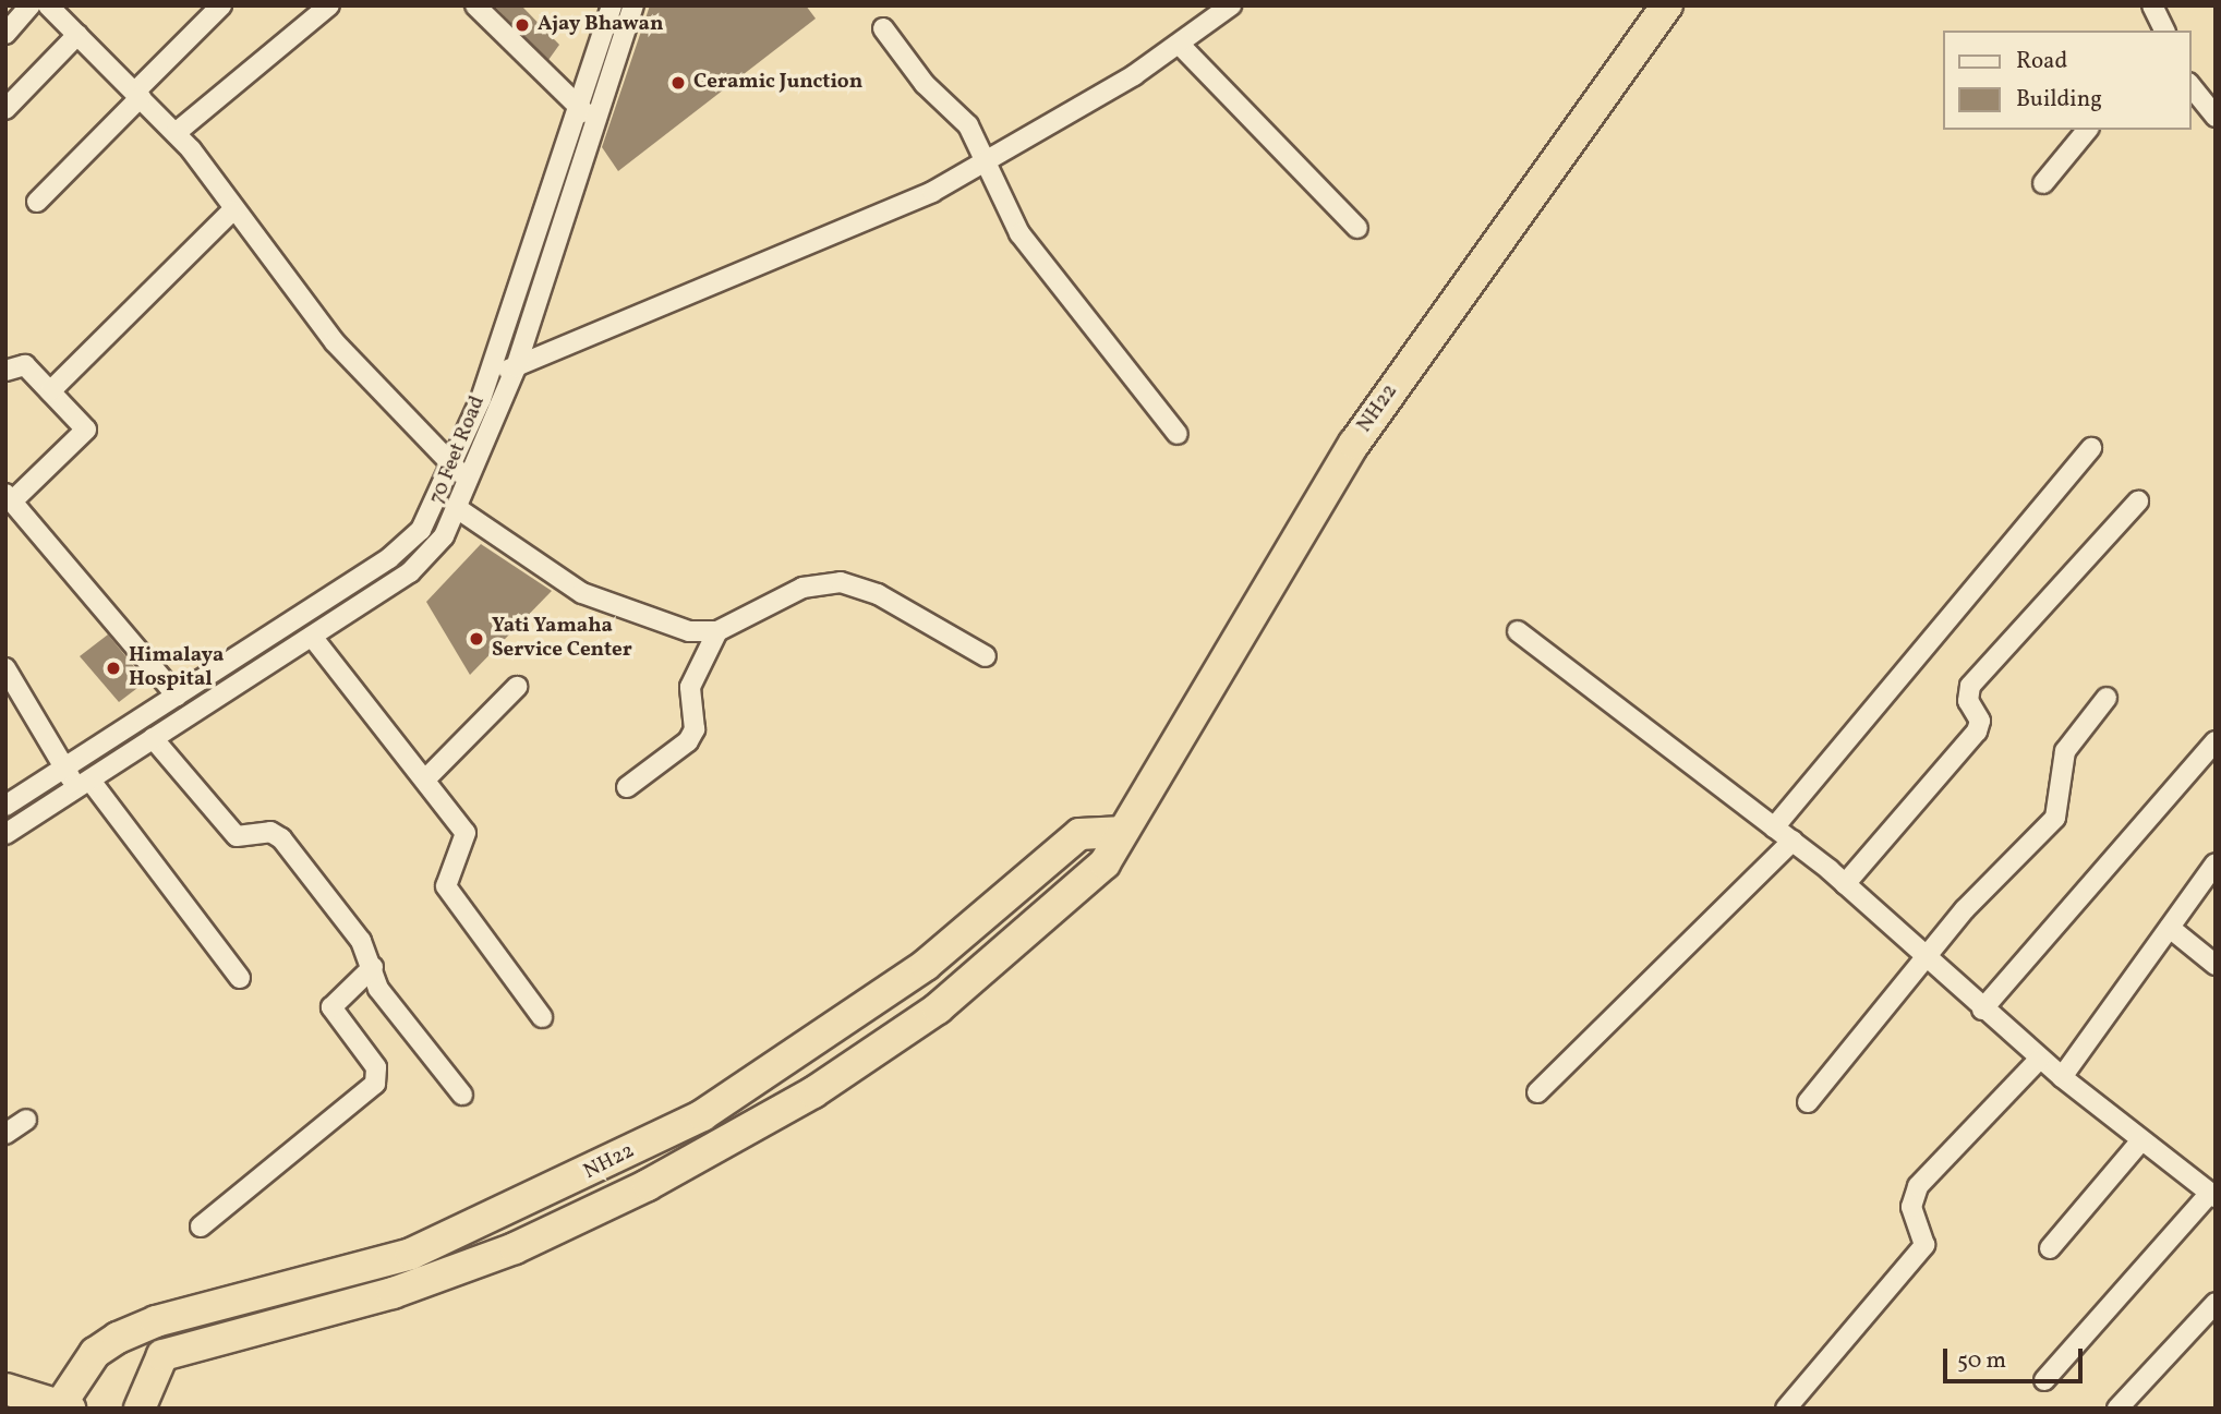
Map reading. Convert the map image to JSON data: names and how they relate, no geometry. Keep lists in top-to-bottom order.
{
  "streets": {
    "highway": ["NH22"],
    "street": ["70 Feet Road"]
  },
  "places": [
    "Ajay Bhawan",
    "Ceramic Junction",
    "Yati Yamaha Service Center",
    "Himalaya Hospital"
  ],
  "legend": ["Road", "Building"],
  "scale_bar": "50 m"
}
